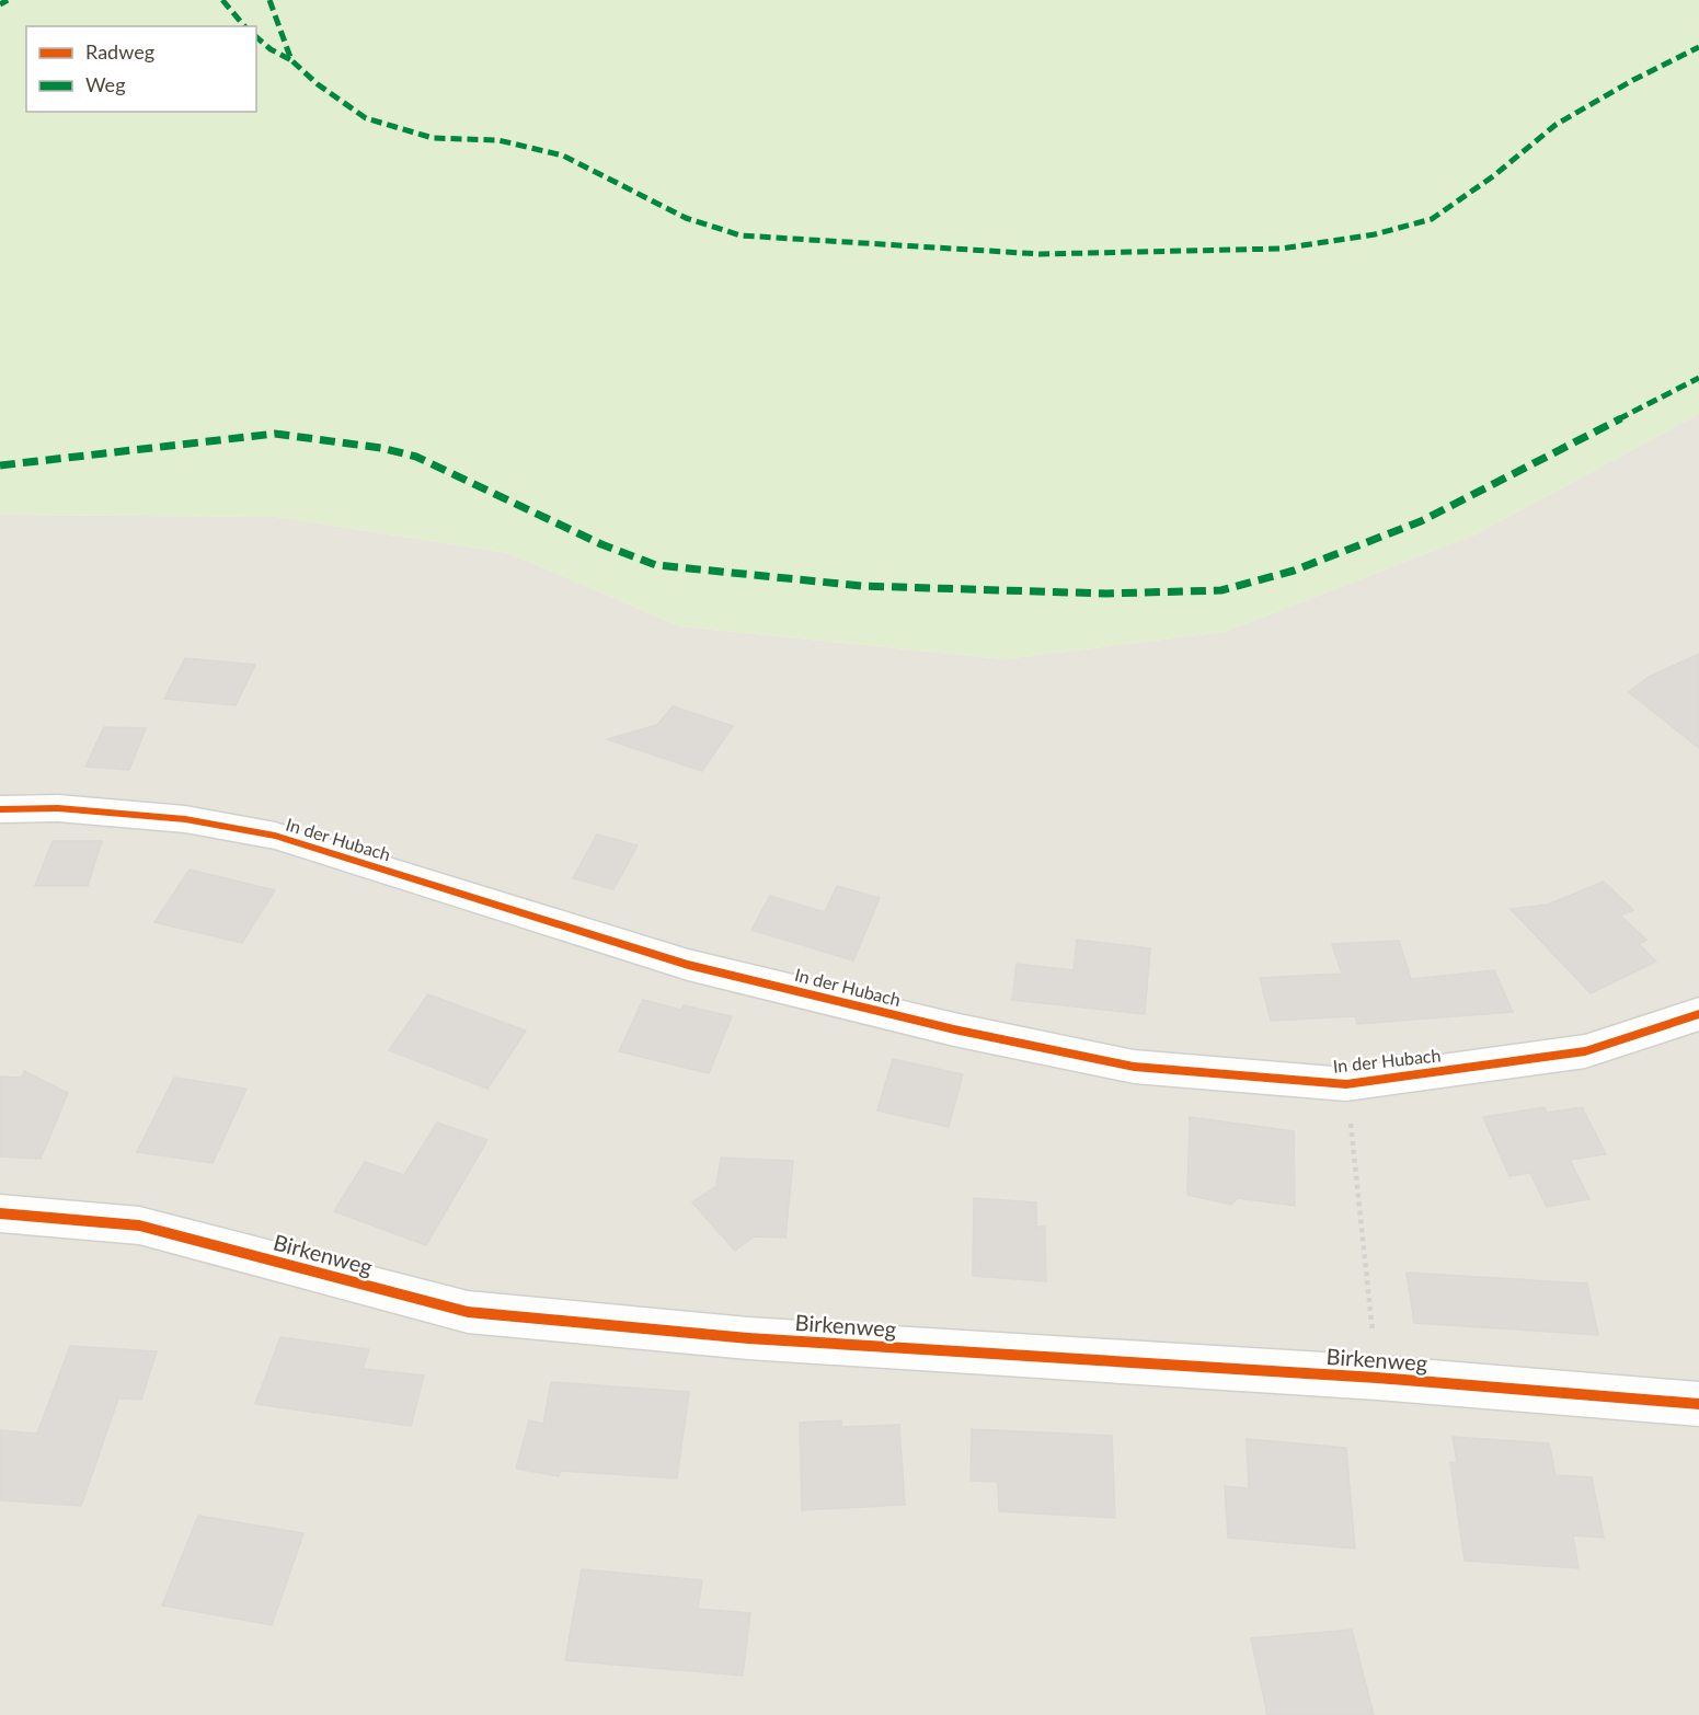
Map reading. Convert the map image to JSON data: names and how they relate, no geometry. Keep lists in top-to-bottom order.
{
  "streets": {
    "street": ["In der Hubach", "Birkenweg"]
  },
  "legend": ["Radweg", "Weg"]
}
